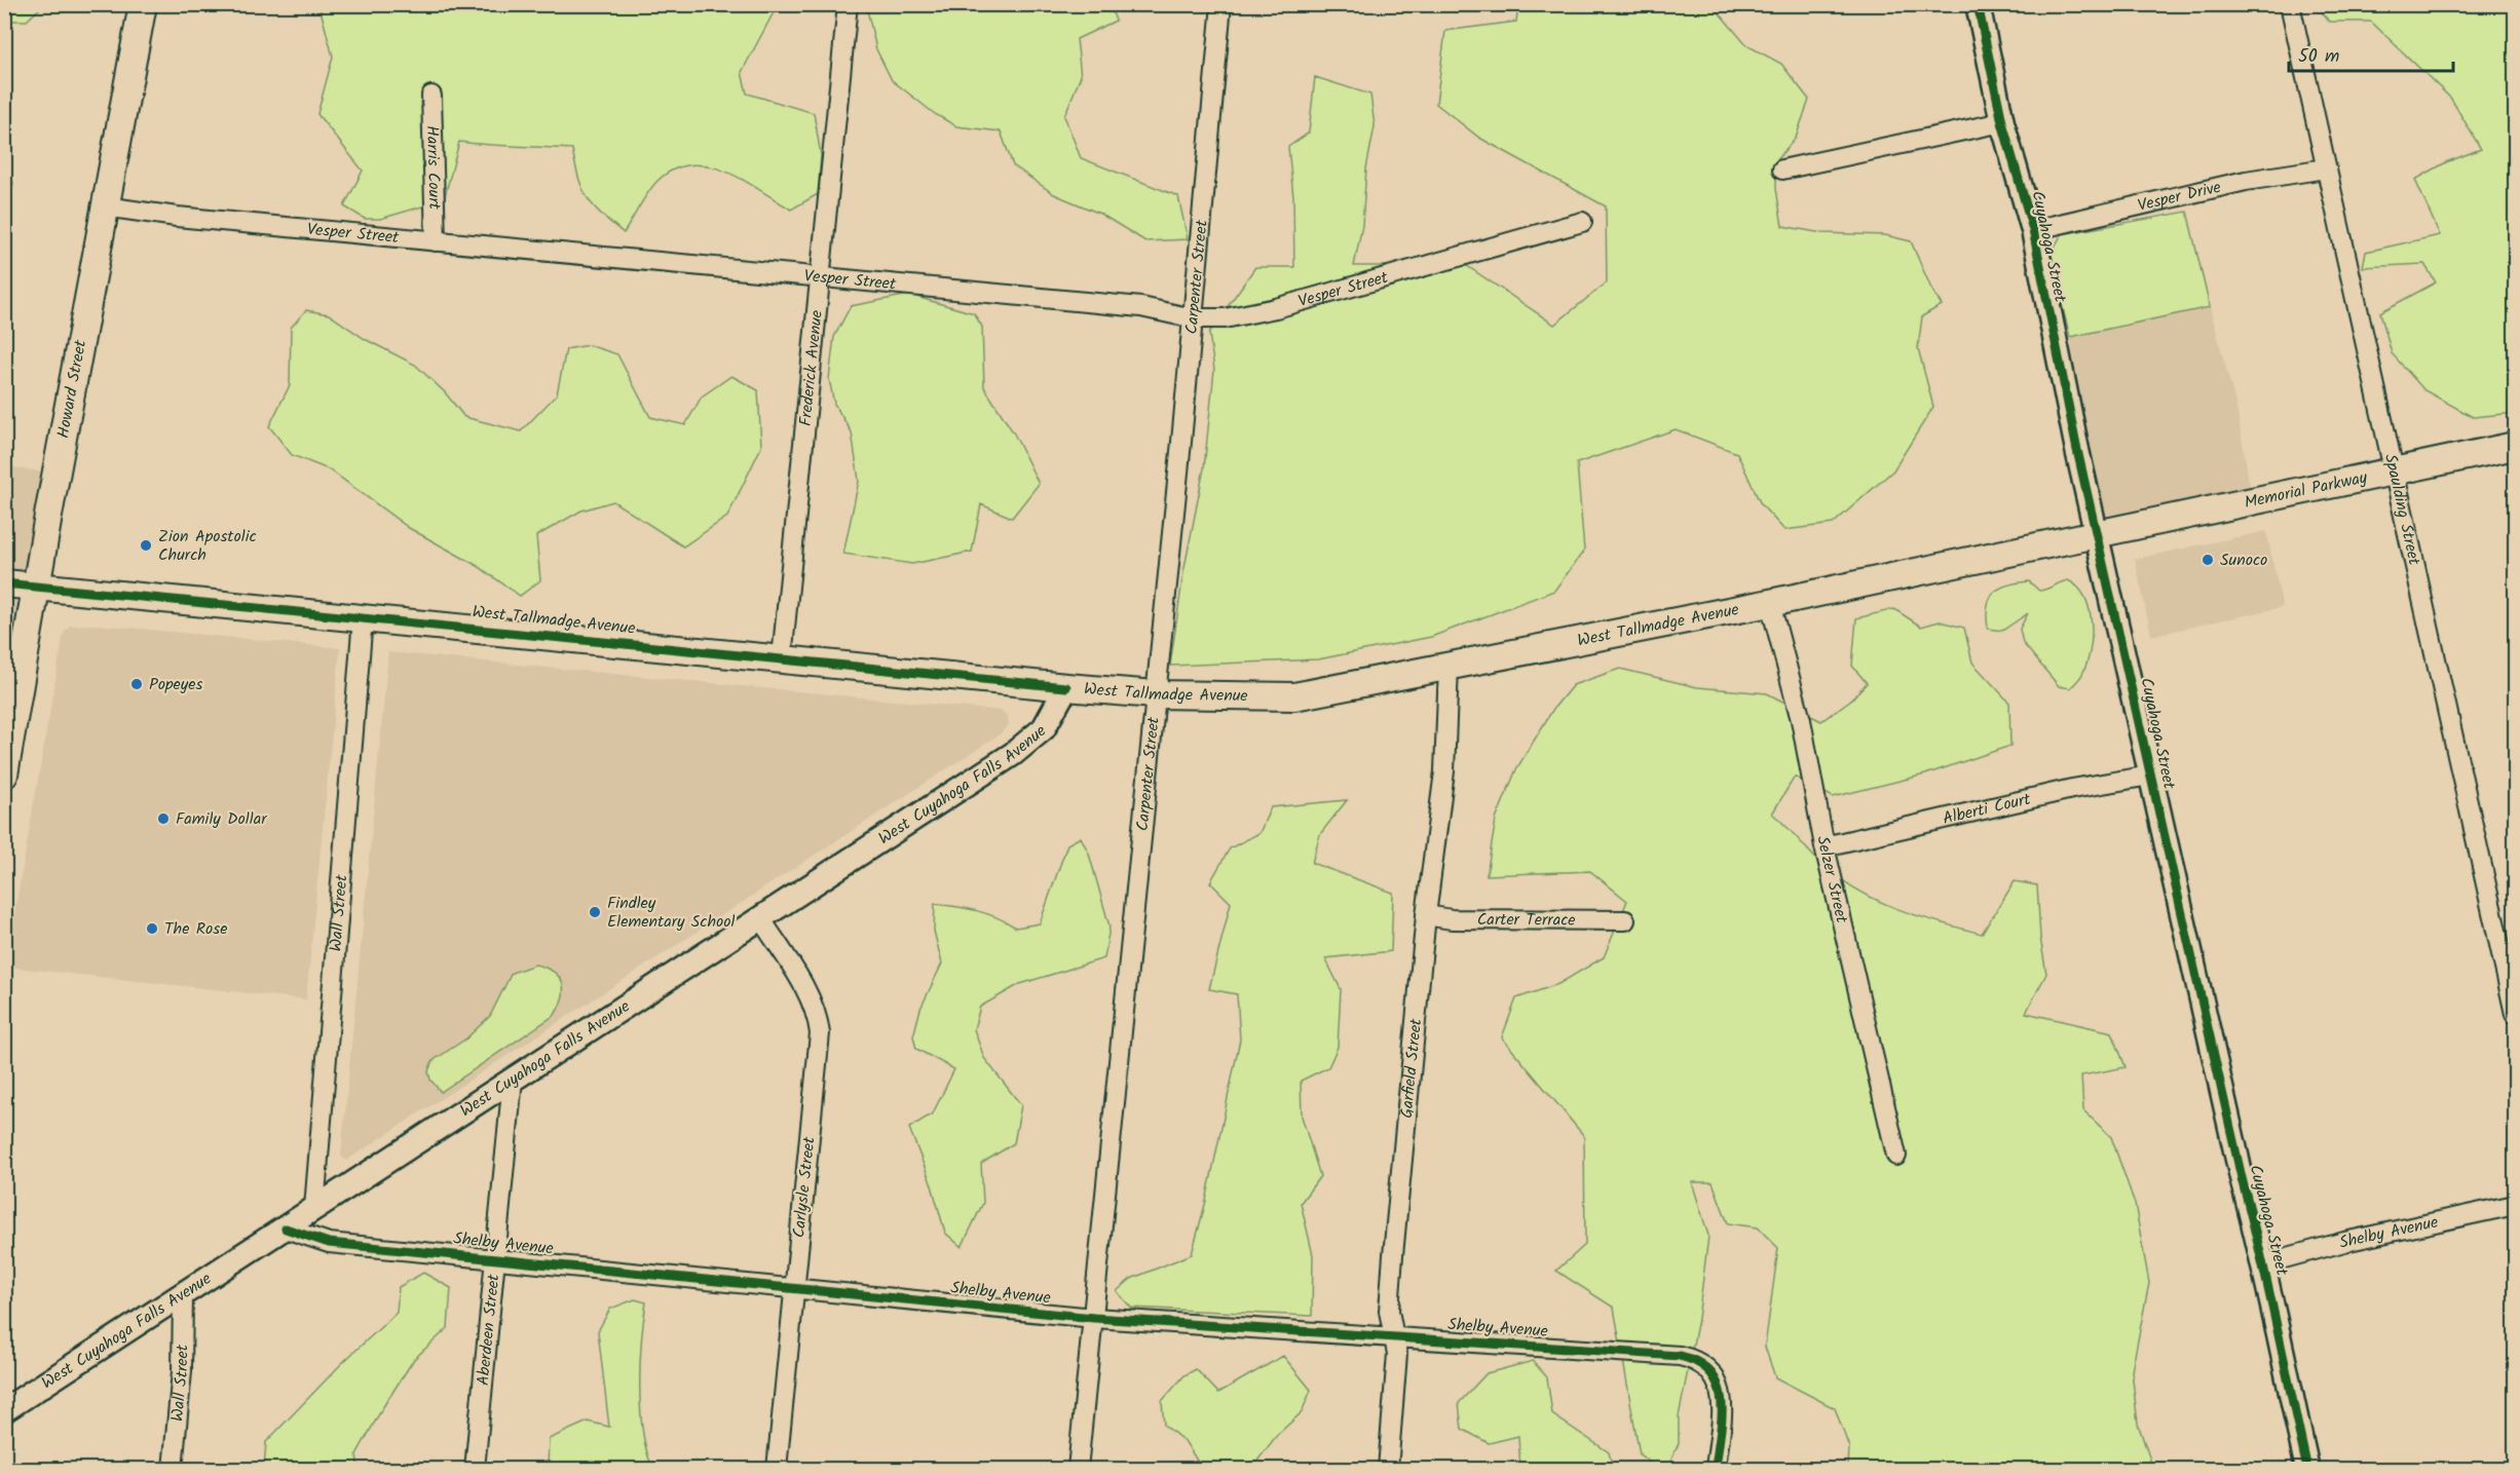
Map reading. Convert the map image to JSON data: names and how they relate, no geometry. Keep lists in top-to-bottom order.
{
  "streets": {
    "main road": ["Howard Street", "Memorial Parkway", "West Tallmadge Avenue"],
    "street": [
      "Harris Court",
      "Vesper Drive",
      "Vesper Street",
      "Cuyahoga Street",
      "Carpenter Street",
      "Frederick Avenue",
      "Spaulding Street",
      "West Cuyahoga Falls Avenue",
      "Alberti Court",
      "Selzer Street",
      "Wall Street",
      "Carter Terrace",
      "Garfield Street",
      "Carlysle Street",
      "Shelby Avenue",
      "Aberdeen Street"
    ]
  },
  "crossings": [
    ["Harris Court", "Vesper Street"],
    ["Vesper Drive", "Cuyahoga Street"],
    ["Vesper Drive", "Spaulding Street"],
    ["Vesper Street", "Carpenter Street"],
    ["Vesper Street", "Frederick Avenue"],
    ["Vesper Street", "Howard Street"],
    ["Cuyahoga Street", "Memorial Parkway"],
    ["Cuyahoga Street", "West Tallmadge Avenue"],
    ["Cuyahoga Street", "Alberti Court"],
    ["Cuyahoga Street", "Shelby Avenue"],
    ["Carpenter Street", "West Tallmadge Avenue"],
    ["Carpenter Street", "Shelby Avenue"],
    ["Frederick Avenue", "West Tallmadge Avenue"],
    ["Howard Street", "West Tallmadge Avenue"],
    ["Memorial Parkway", "Spaulding Street"],
    ["Memorial Parkway", "West Tallmadge Avenue"],
    ["West Tallmadge Avenue", "West Cuyahoga Falls Avenue"],
    ["West Tallmadge Avenue", "Selzer Street"],
    ["West Tallmadge Avenue", "Wall Street"],
    ["West Tallmadge Avenue", "Garfield Street"],
    ["West Cuyahoga Falls Avenue", "Wall Street"],
    ["West Cuyahoga Falls Avenue", "Carlysle Street"],
    ["West Cuyahoga Falls Avenue", "Shelby Avenue"],
    ["West Cuyahoga Falls Avenue", "Aberdeen Street"],
    ["Alberti Court", "Selzer Street"],
    ["Carter Terrace", "Garfield Street"],
    ["Garfield Street", "Shelby Avenue"],
    ["Carlysle Street", "Shelby Avenue"],
    ["Shelby Avenue", "Aberdeen Street"]
  ],
  "places": [
    "Zion Apostolic Church",
    "Sunoco",
    "Popeyes",
    "Family Dollar",
    "Findley Elementary School",
    "The Rose"
  ],
  "scale_bar": "50 m"
}
